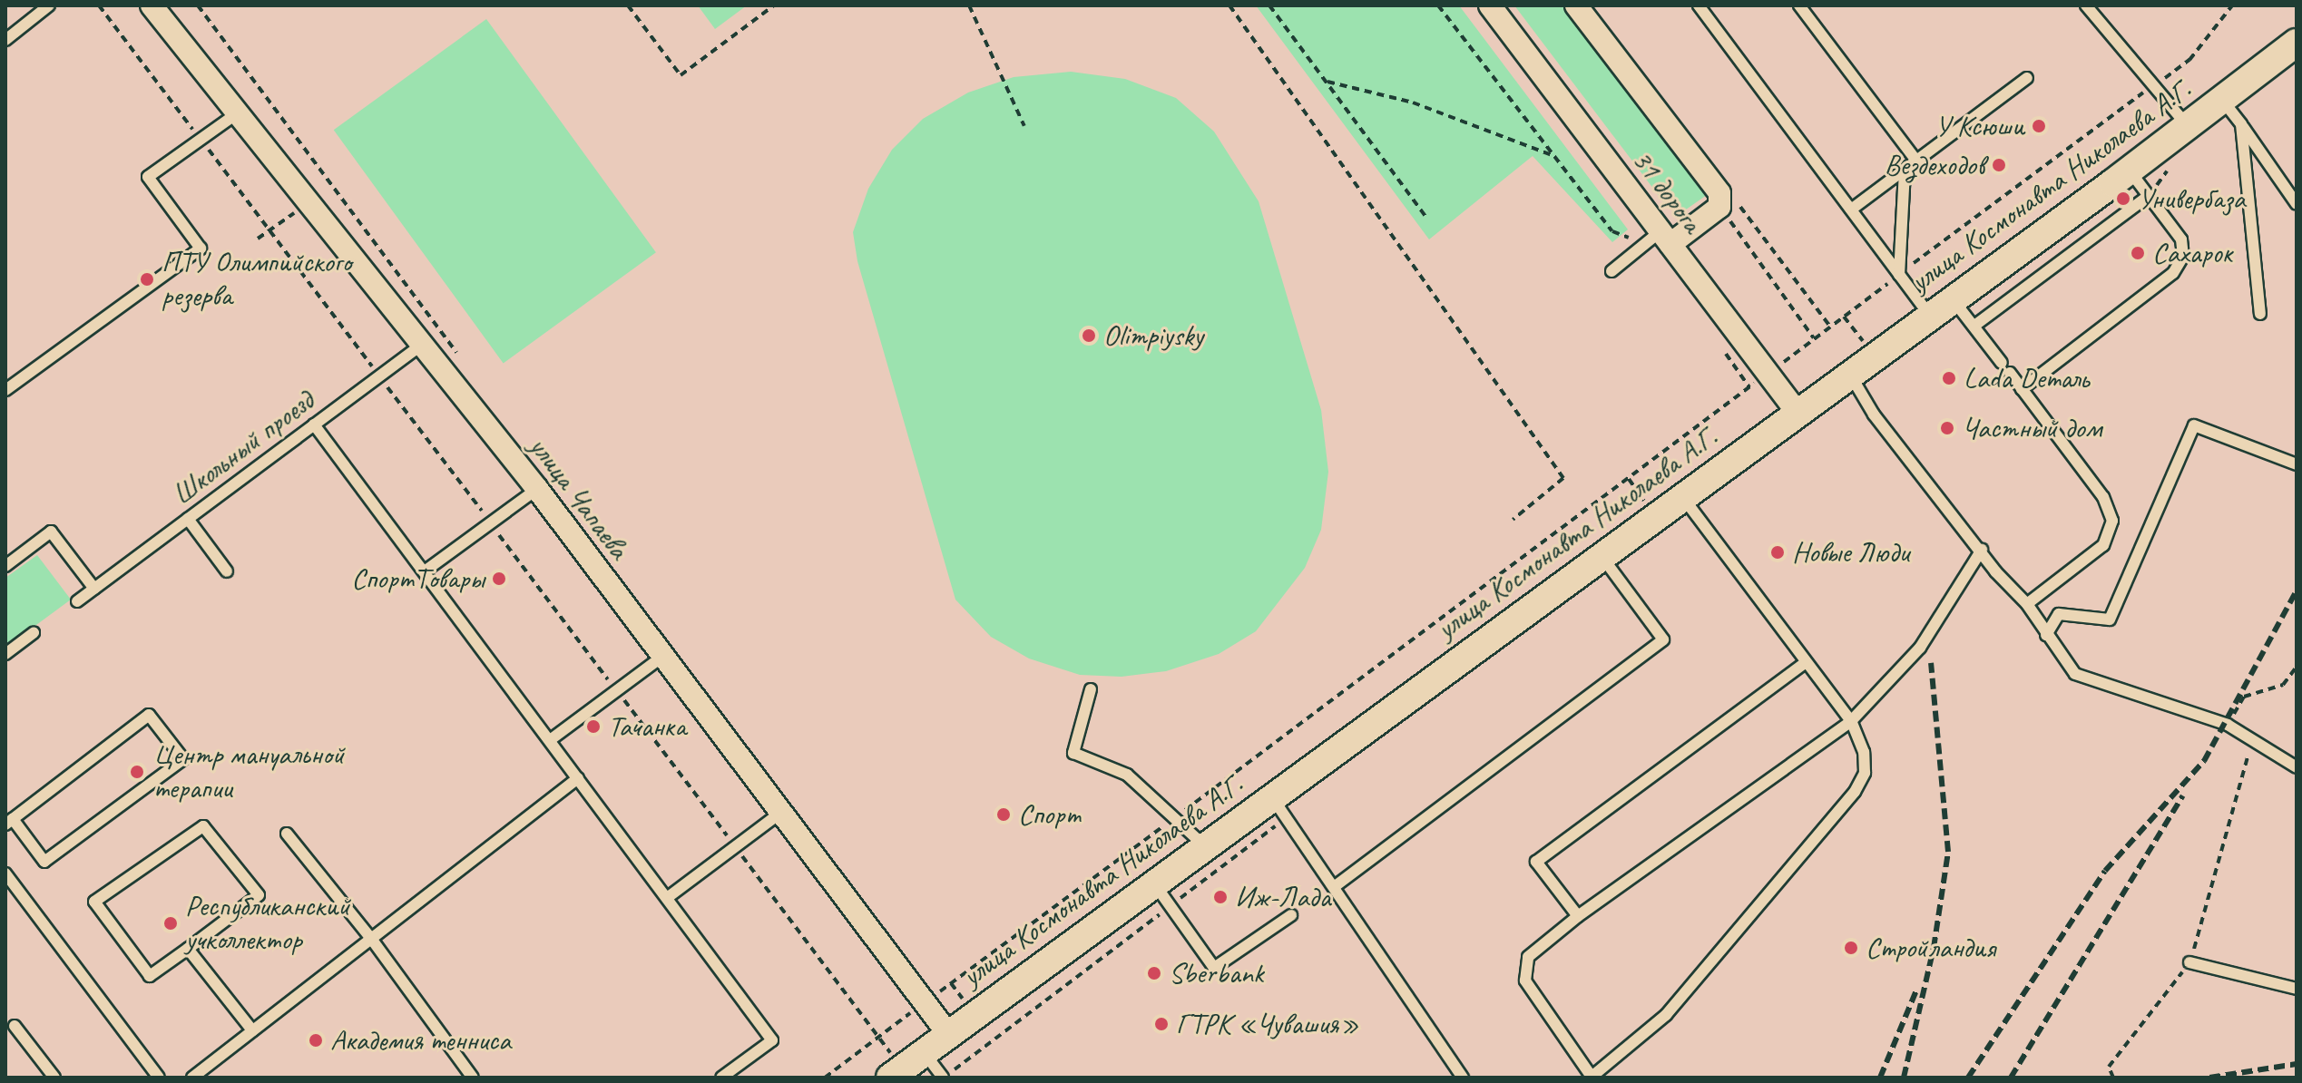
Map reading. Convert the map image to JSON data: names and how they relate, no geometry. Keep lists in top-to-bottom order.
{
  "streets": {
    "street": ["улица Космонавта Николаева А.Г.", "31 дорога", "улица Чапаева"],
    "lane": ["Школьный проезд"]
  },
  "crossings": [
    ["улица Космонавта Николаева А.Г.", "31 дорога"],
    ["улица Космонавта Николаева А.Г.", "улица Чапаева"],
    ["Школьный проезд", "улица Чапаева"]
  ],
  "places": [
    "У Ксюши",
    "Вездеходов",
    "Универбаза",
    "Сахарок",
    "ПТУ Олимпийского резерва",
    "Olimpiysky",
    "Lada Dеталь",
    "Частный дом",
    "Новые Люди",
    "СпортТовары",
    "Тачанка",
    "Центр мануальной терапии",
    "Спорт",
    "Иж-Лада",
    "Республиканский учколлектор",
    "Стройландия",
    "Sberbank",
    "ГТРК «Чувашия»",
    "Академия тенниса"
  ]
}
